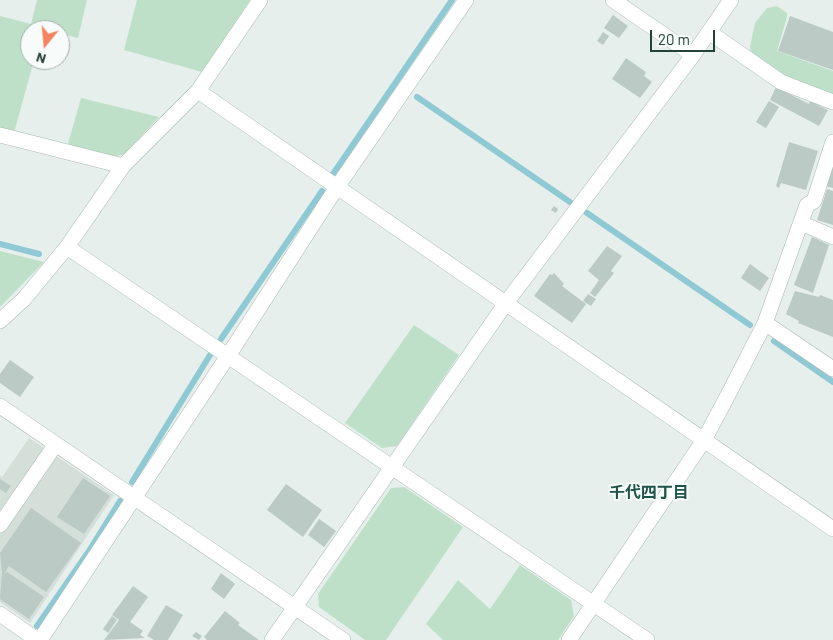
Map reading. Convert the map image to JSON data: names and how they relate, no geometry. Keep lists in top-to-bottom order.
{
  "districts": ["千代四丁目"],
  "scale_bar": "20 m",
  "north": "bottom"
}
